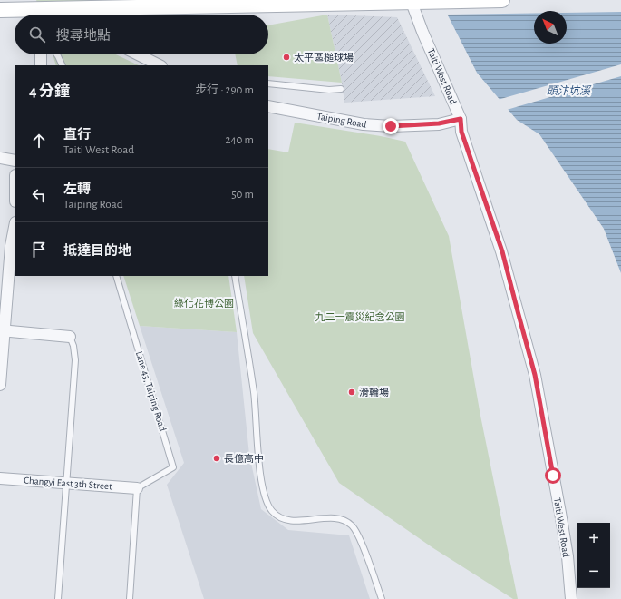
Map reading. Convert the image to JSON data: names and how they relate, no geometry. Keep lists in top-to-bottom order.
{
  "streets": {
    "street": ["Taiti West Road", "Taiping Road", "Changyi East 3th Street"],
    "lane": ["Lane 43, Taiping Road"]
  },
  "crossings": [
    ["Taiti West Road", "Taiping Road"],
    ["Lane 43, Taiping Road", "Changyi East 3th Street"]
  ],
  "water": ["頭汴坑溪"],
  "parks": ["綠化花博公園", "九二一震災紀念公園"],
  "places": ["太平區槌球場", "滑輪場", "長億高中"],
  "north": "top left",
  "page": {
    "search": "搜尋地點",
    "heading": ["4 分鐘", "步行 · 290 m"],
    "list": [
      ["直行", "Taiti West Road", "240 m"],
      ["左轉", "Taiping Road", "50 m"],
      "抵達目的地"
    ],
    "map_buttons": ["+", "−"]
  }
}
